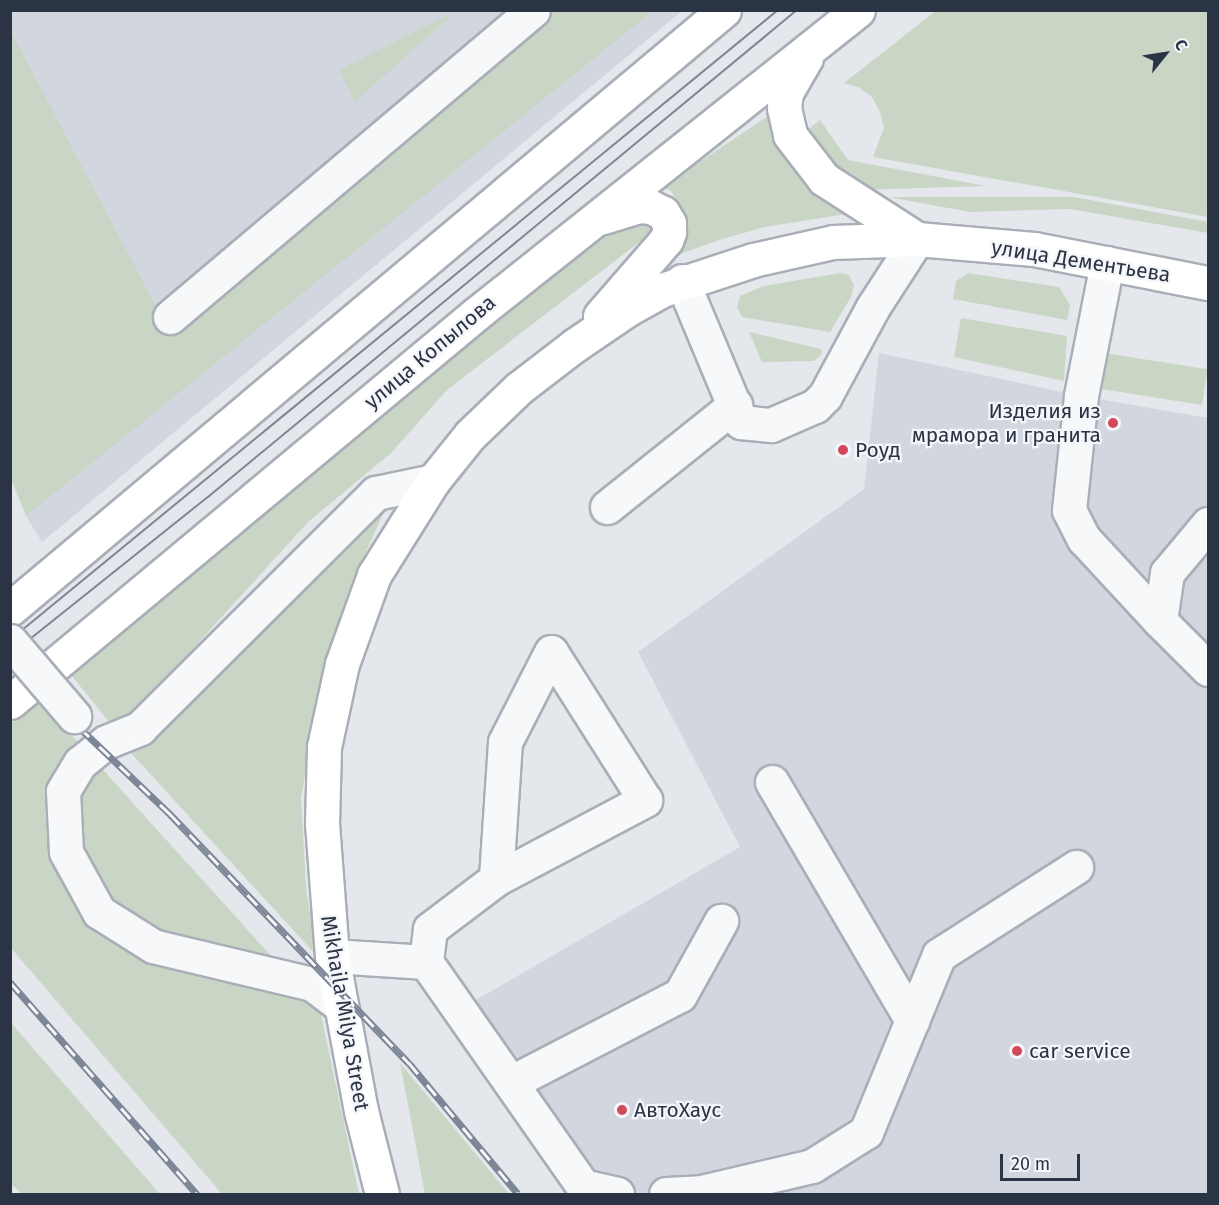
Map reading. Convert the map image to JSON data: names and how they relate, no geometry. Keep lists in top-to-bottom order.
{
  "streets": {
    "main road": ["улица Дементьева", "улица Копылова", "Mikhaila Milya Street"]
  },
  "crossings": [
    ["улица Дементьева", "Mikhaila Milya Street"]
  ],
  "places": [
    "Изделия из мрамора и гранита",
    "Роуд",
    "car service",
    "АвтоХаус"
  ],
  "scale_bar": "20 m",
  "north": "top right"
}
